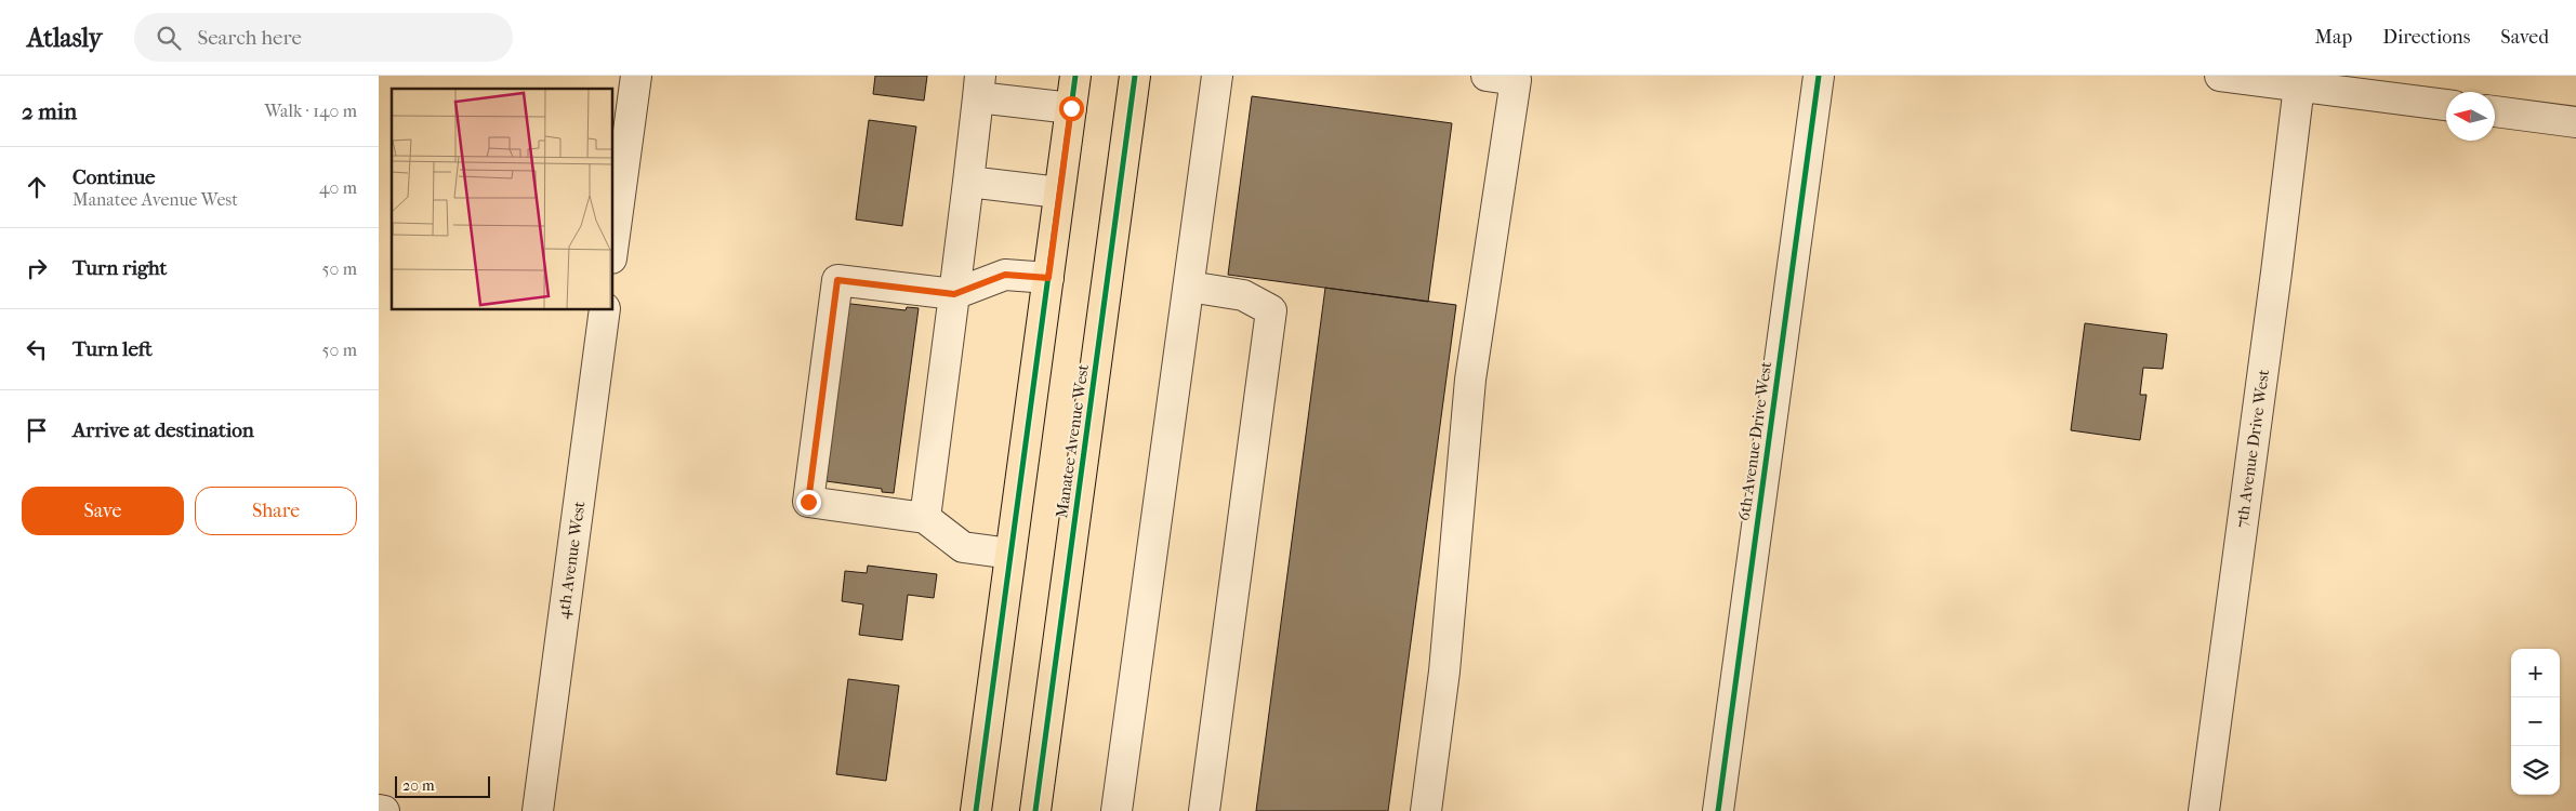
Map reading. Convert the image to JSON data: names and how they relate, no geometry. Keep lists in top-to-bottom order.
{
  "streets": {
    "main road": ["Manatee Avenue West"],
    "street": ["6th Avenue Drive West", "7th Avenue Drive West", "4th Avenue West"]
  },
  "scale_bar": "20 m",
  "north": "left",
  "page": {
    "header": "Atlasly",
    "search": "Search here",
    "nav": ["Map", "Directions", "Saved"],
    "heading": ["2 min", "Walk · 140 m"],
    "list": [
      ["Continue", "Manatee Avenue West", "40 m"],
      ["Turn right", "50 m"],
      ["Turn left", "50 m"],
      "Arrive at destination"
    ],
    "buttons": ["Save", "Share"],
    "map_buttons": ["+", "−"],
    "scale": "20 m"
  }
}
